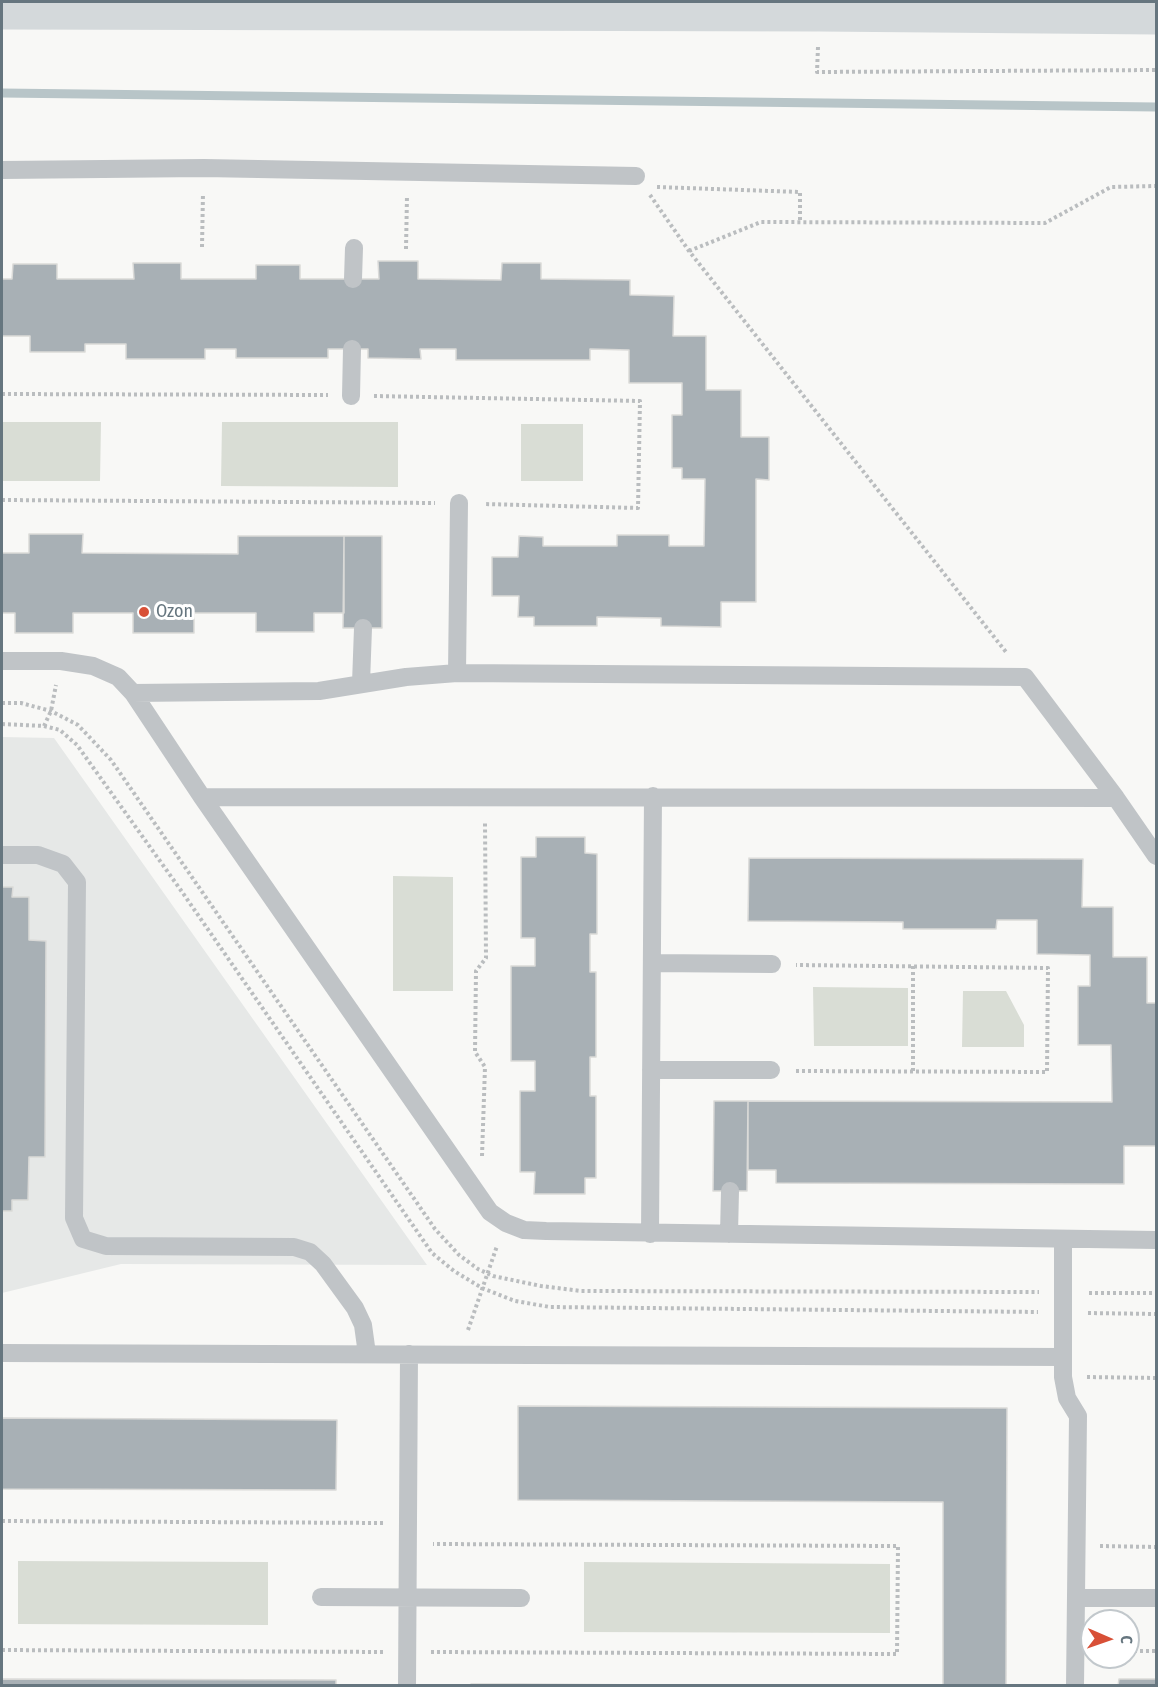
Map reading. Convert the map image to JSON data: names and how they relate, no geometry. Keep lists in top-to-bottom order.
{
  "places": ["Ozon"],
  "north": "right"
}
